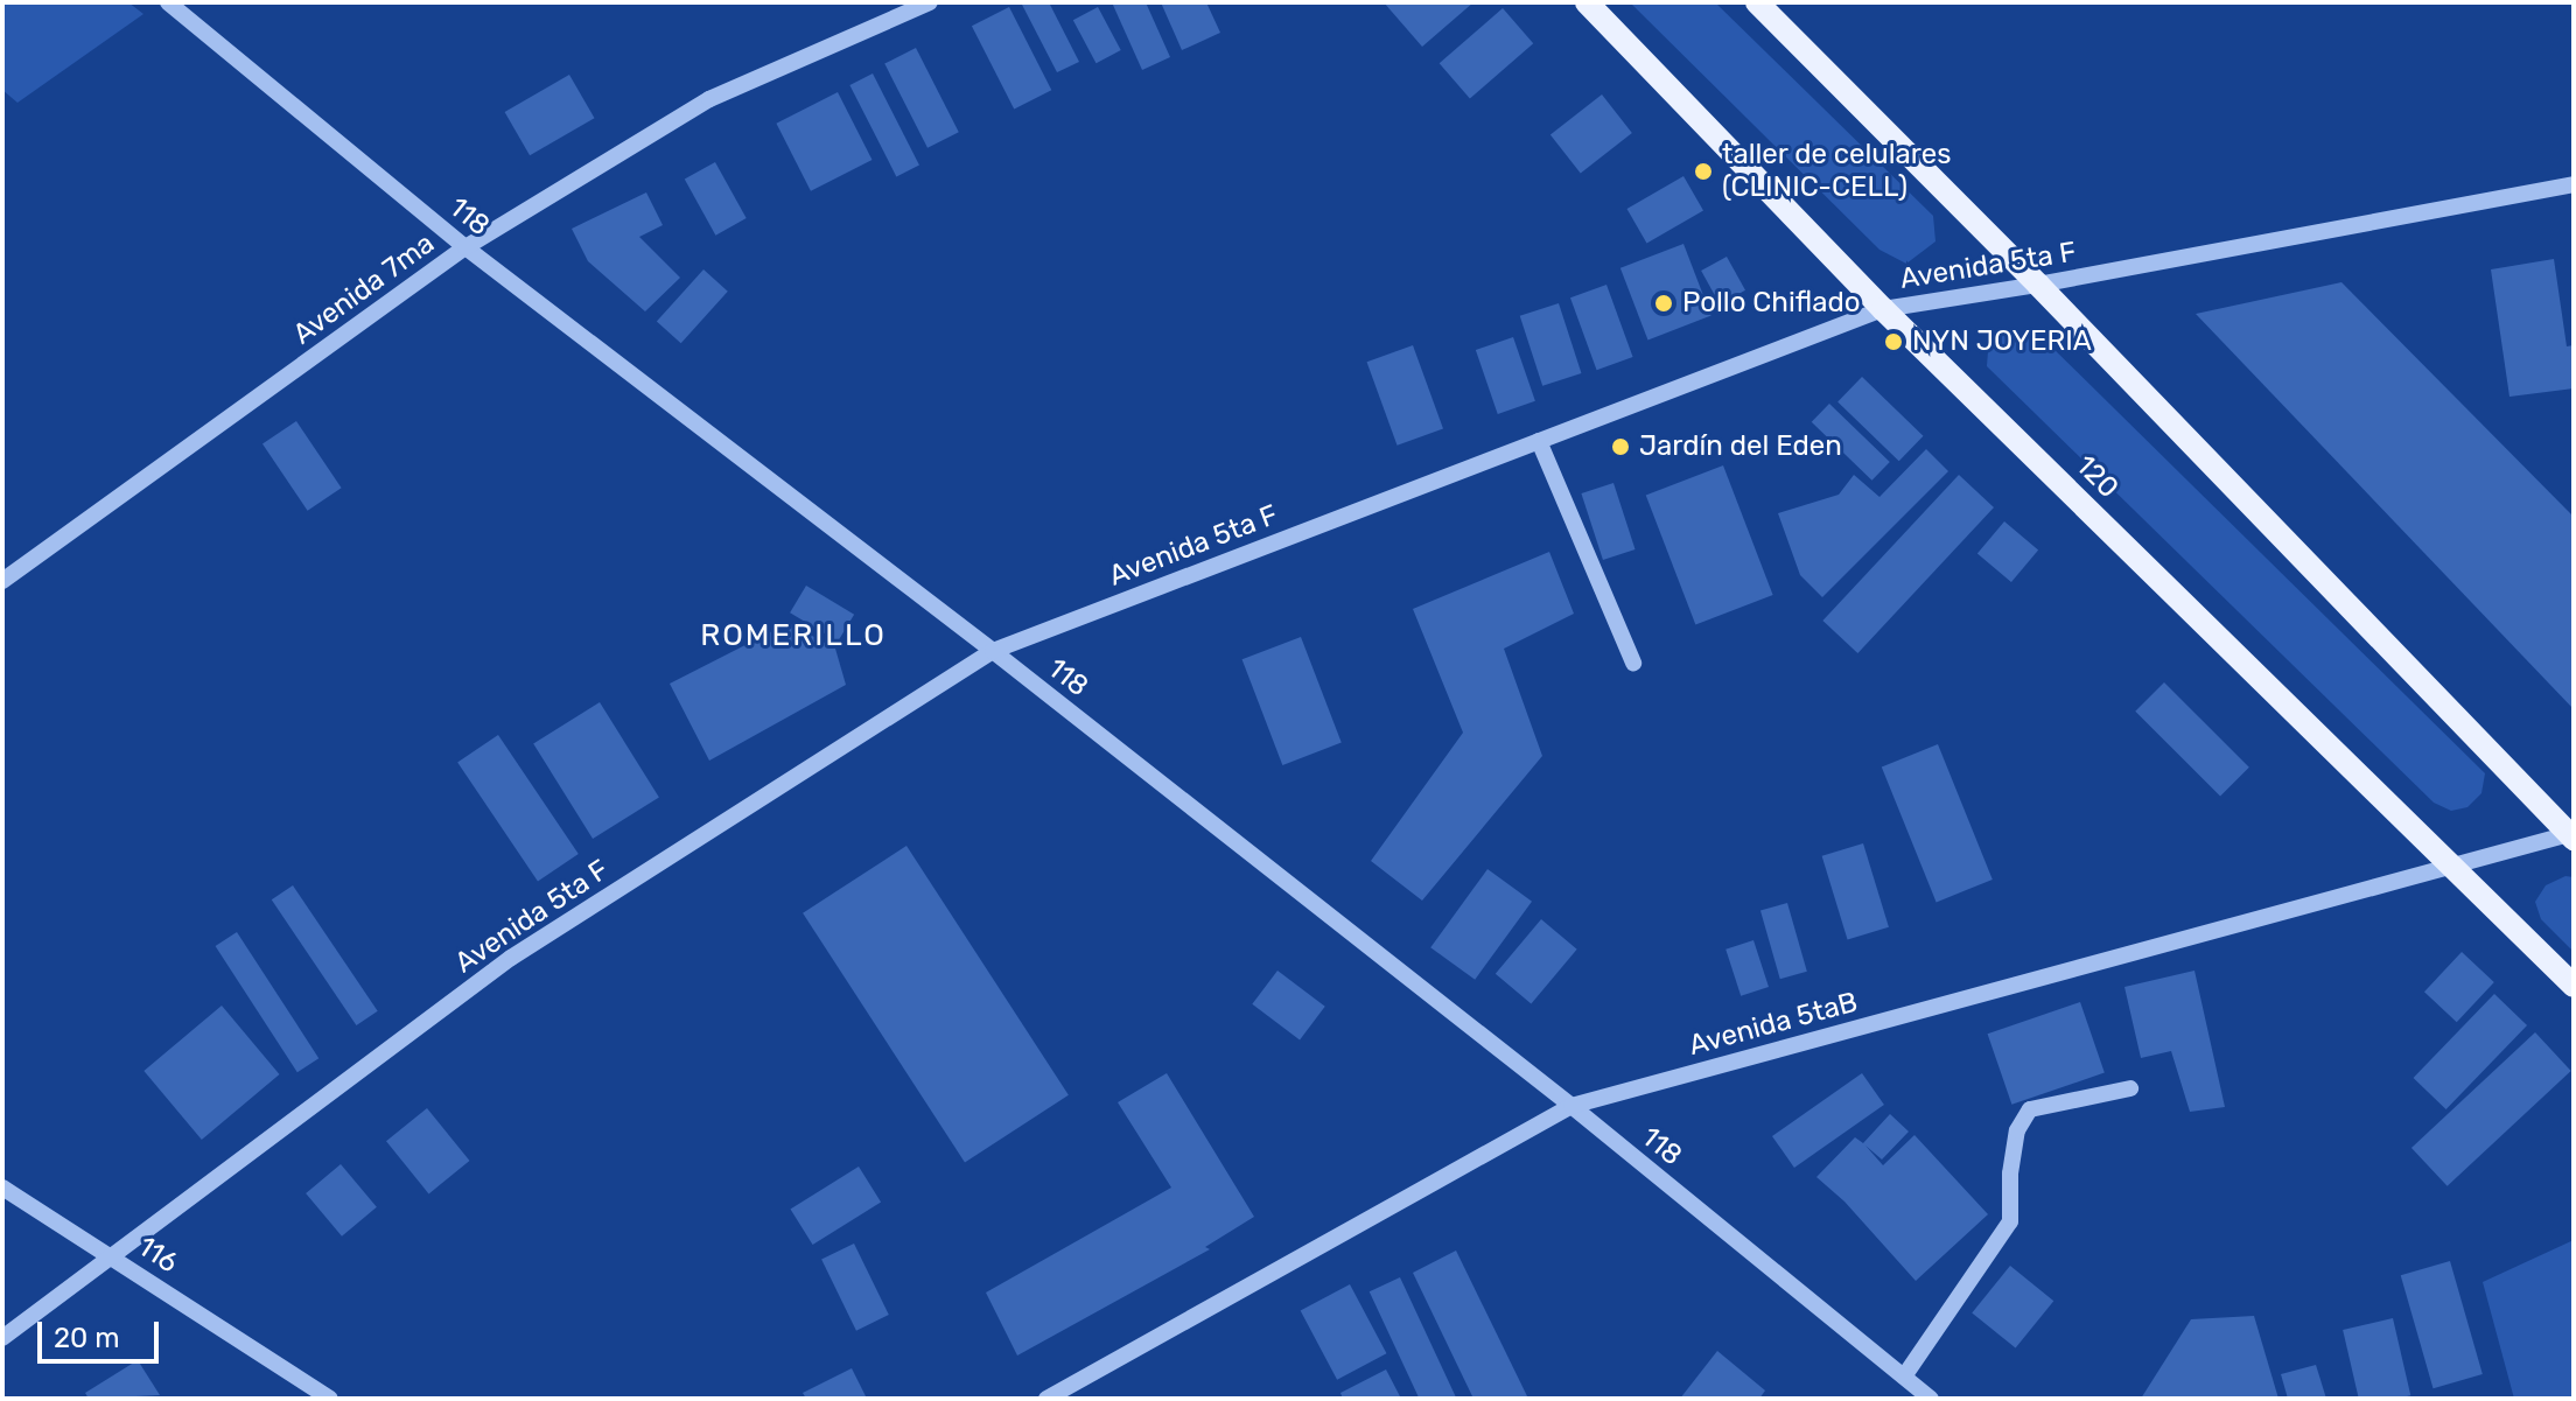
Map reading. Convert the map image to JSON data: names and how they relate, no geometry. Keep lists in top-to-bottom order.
{
  "streets": {
    "main road": ["120"],
    "street": [
      "118",
      "Avenida 5ta F",
      "Avenida 7ma",
      "Avenida 5taB",
      "116"
    ]
  },
  "crossings": [
    ["118", "Avenida 5ta F"],
    ["118", "Avenida 7ma"],
    ["118", "Avenida 5taB"],
    ["Avenida 5ta F", "120"],
    ["Avenida 5ta F", "116"],
    ["120", "Avenida 5taB"]
  ],
  "districts": ["ROMERILLO"],
  "places": [
    "taller de celulares (CLINIC-CELL)",
    "Pollo Chiflado",
    "NYN JOYERIA",
    "Jardín del Eden"
  ],
  "scale_bar": "20 m"
}
